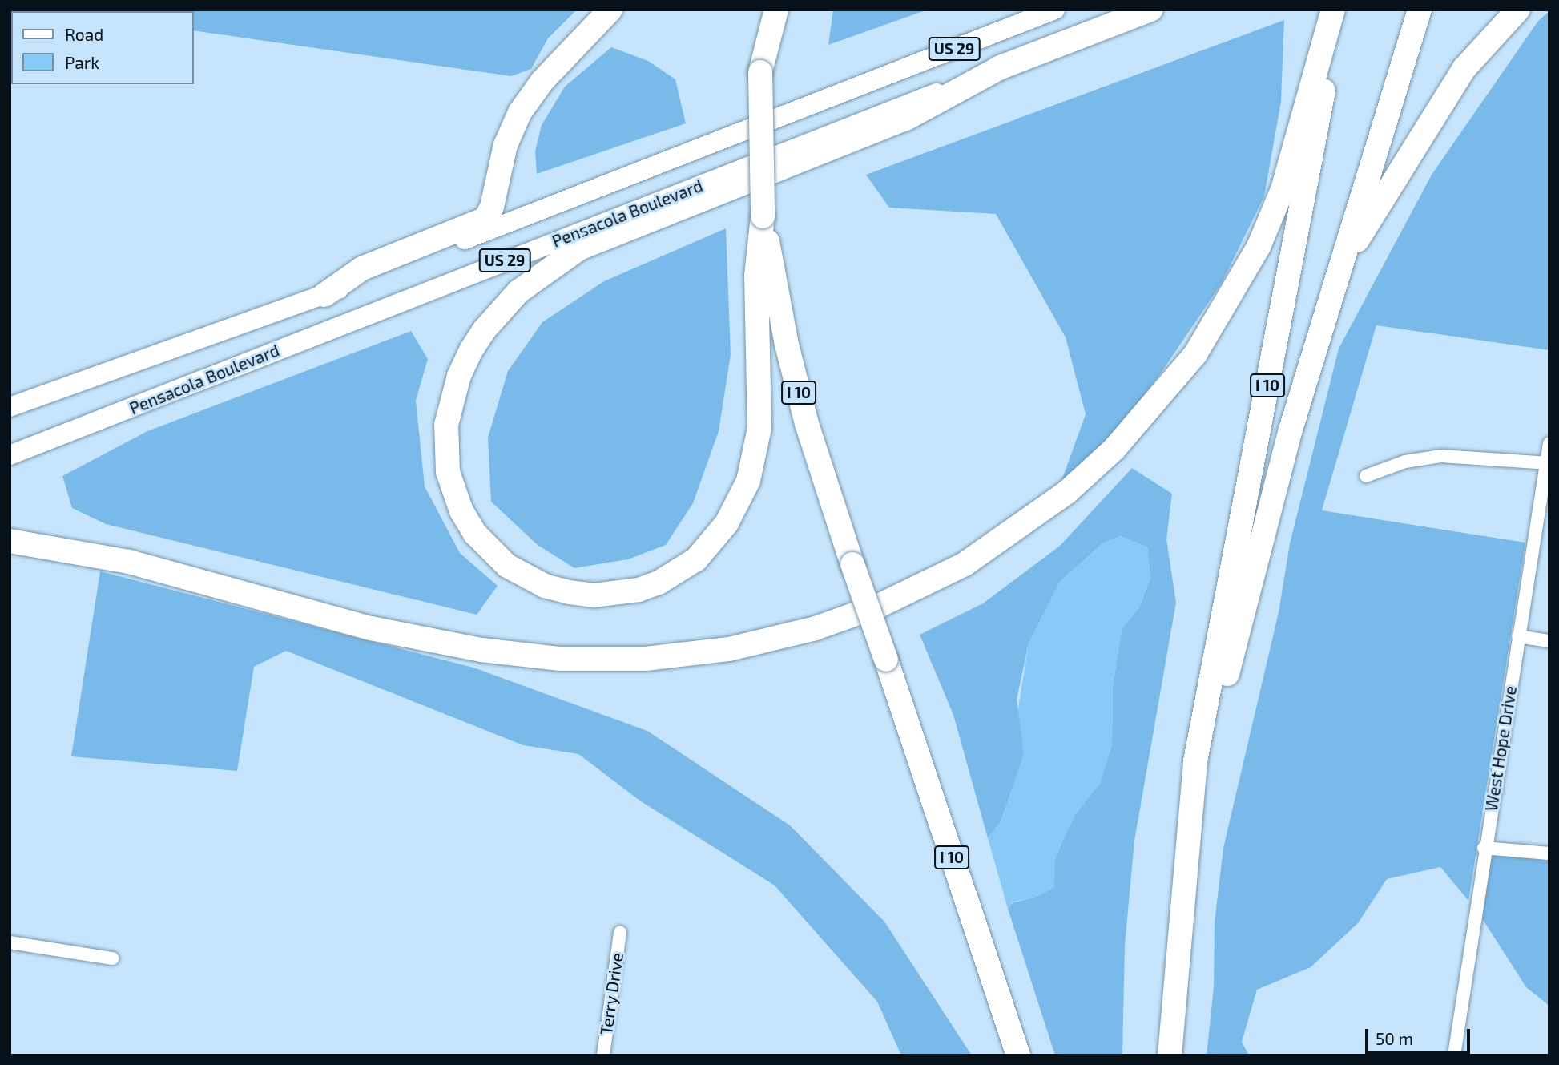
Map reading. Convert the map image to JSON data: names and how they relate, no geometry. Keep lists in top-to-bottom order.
{
  "streets": {
    "highway": ["US 29", "Pensacola Boulevard", "I 10"],
    "street": ["West Hope Drive", "Terry Drive"]
  },
  "legend": ["Road", "Park"],
  "scale_bar": "50 m"
}
